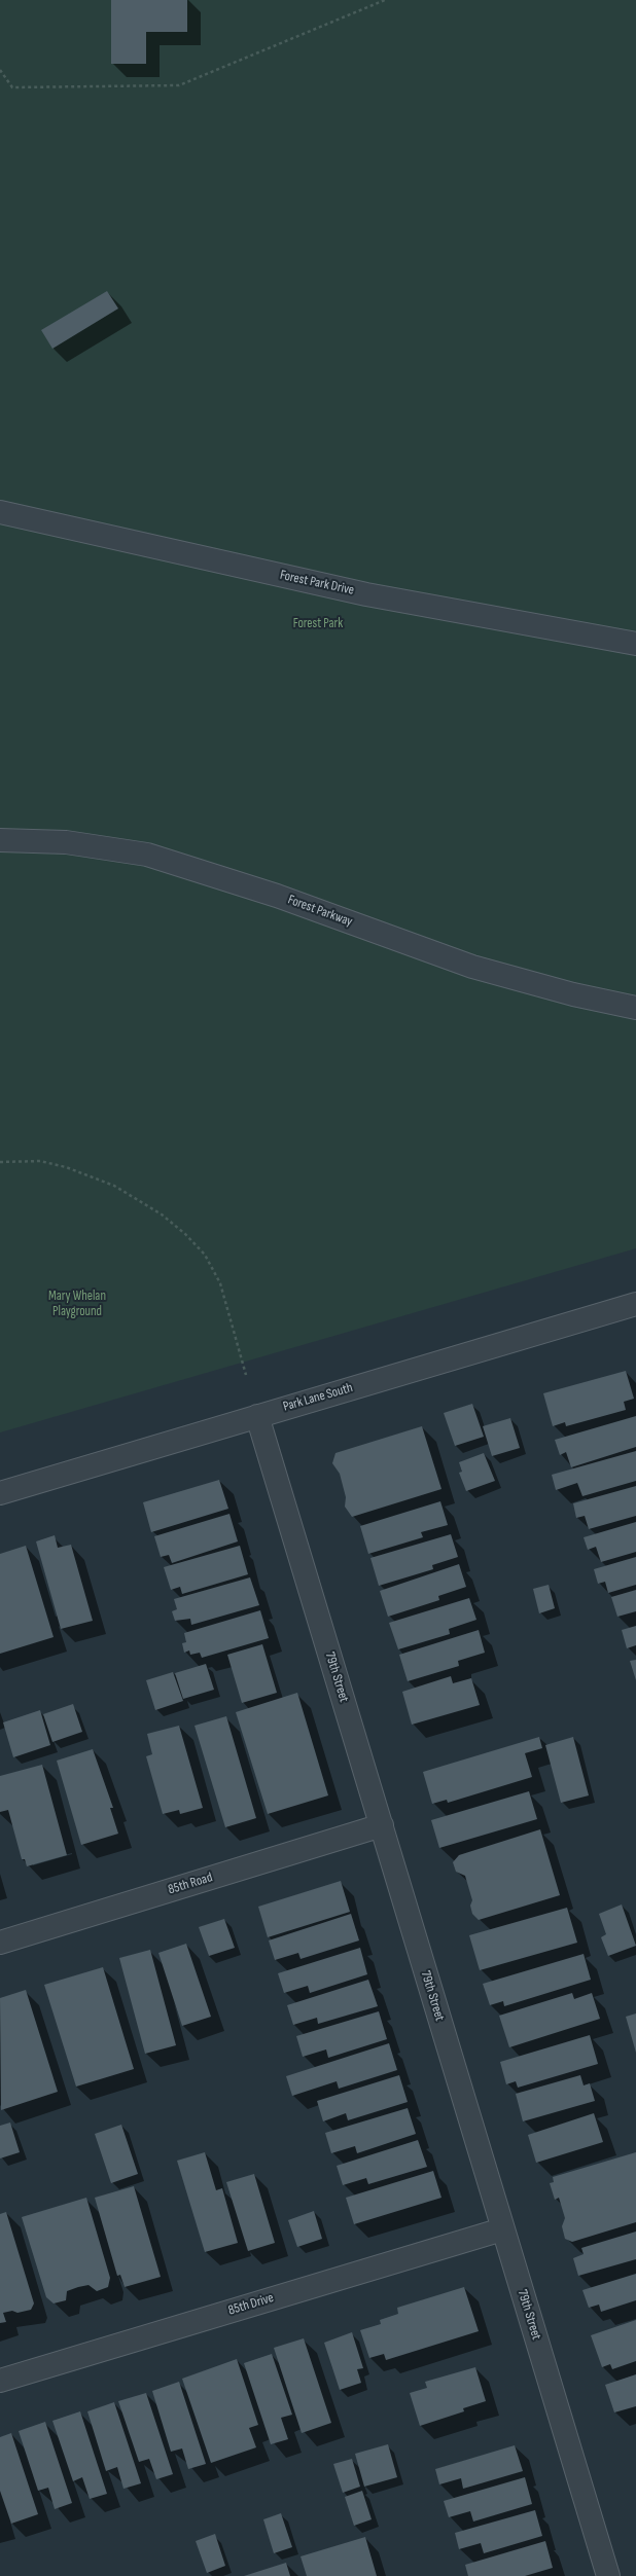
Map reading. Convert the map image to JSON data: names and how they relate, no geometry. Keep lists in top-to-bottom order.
{
  "streets": {
    "street": [
      "Forest Park Drive",
      "Forest Parkway",
      "Park Lane South",
      "79th Street",
      "85th Road",
      "85th Drive"
    ]
  },
  "crossings": [
    ["Park Lane South", "79th Street"],
    ["79th Street", "85th Road"],
    ["79th Street", "85th Drive"]
  ],
  "parks": ["Forest Park", "Mary Whelan Playground"]
}
